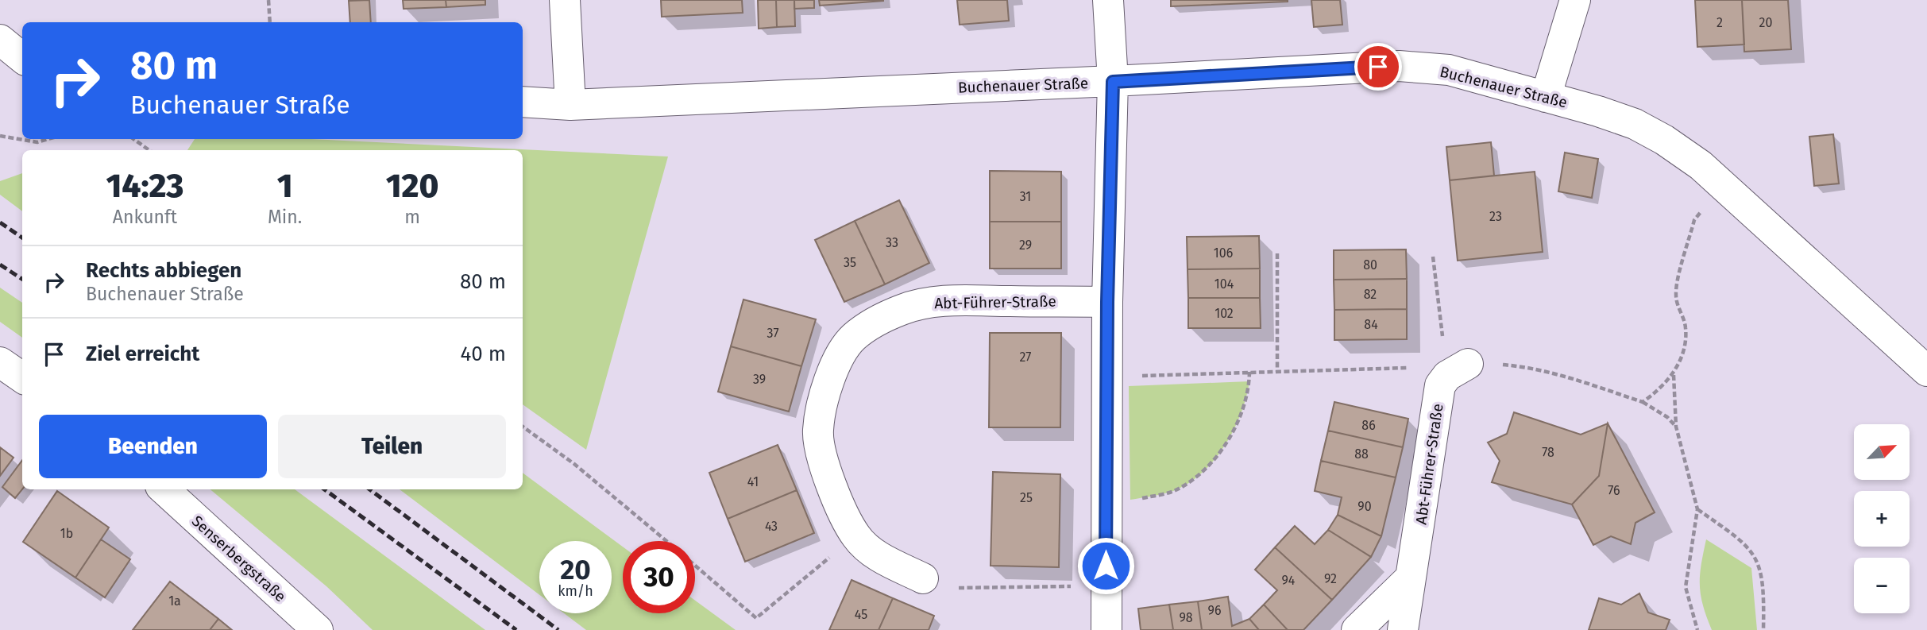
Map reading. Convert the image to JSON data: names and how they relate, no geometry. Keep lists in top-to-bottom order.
{
  "streets": {
    "street": ["Buchenauer Straße", "Abt-Führer-Straße", "Senserbergstraße"]
  },
  "house_numbers": [
    "2",
    "20",
    "31",
    "23",
    "33",
    "29",
    "106",
    "35",
    "80",
    "104",
    "82",
    "102",
    "84",
    "37",
    "27",
    "39",
    "86",
    "78",
    "88",
    "41",
    "76",
    "25",
    "90",
    "43",
    "1b",
    "92",
    "94",
    "1a",
    "96",
    "45",
    "98"
  ],
  "north": "top right",
  "page": {
    "turn": ["80 m", "Buchenauer Straße"],
    "eta": [
      "14:23",
      "Ankunft",
      "1",
      "Min.",
      "120",
      "m"
    ],
    "list": [
      {
        "name": "Rechts abbiegen",
        "note": "Buchenauer Straße",
        "value": "80 m"
      },
      {
        "name": "Ziel erreicht",
        "value": "40 m"
      }
    ],
    "buttons": ["Beenden", "Teilen"],
    "map_buttons": ["+", "−"],
    "speed": "20 km/h",
    "limit": "30"
  }
}
